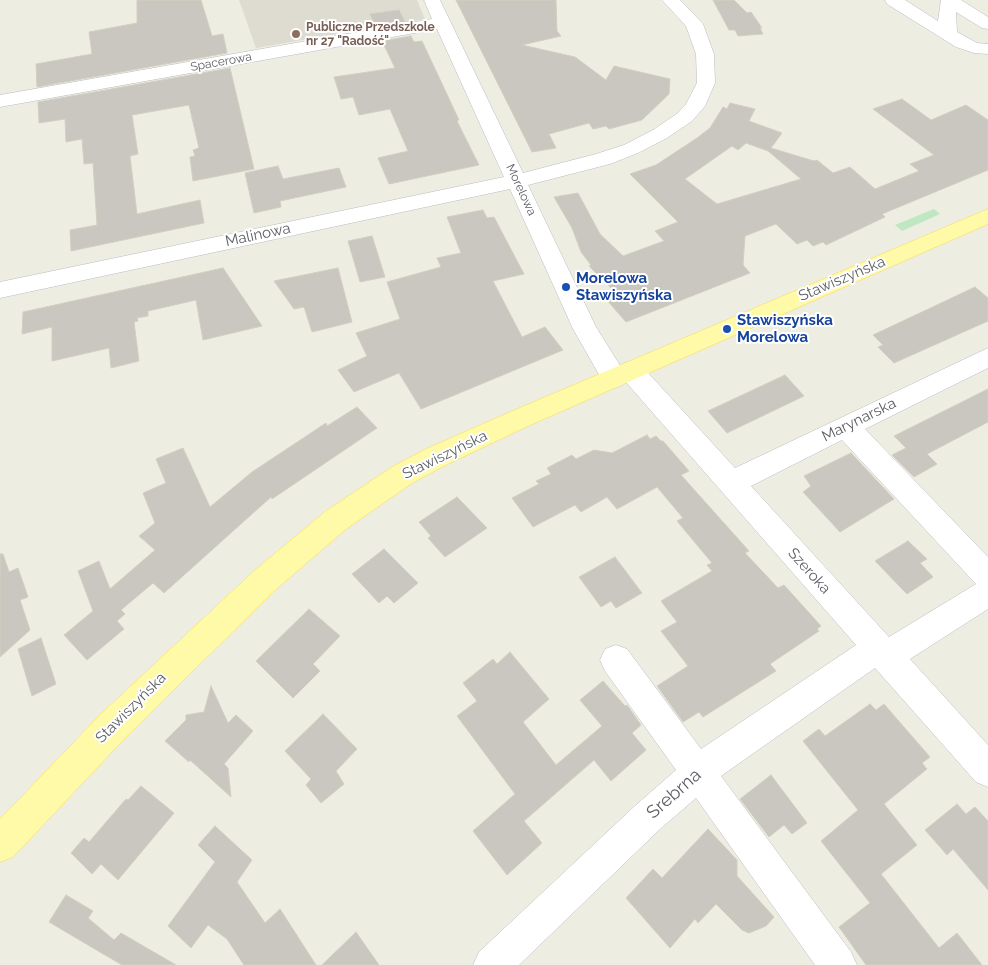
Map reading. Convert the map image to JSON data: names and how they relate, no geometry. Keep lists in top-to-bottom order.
{
  "streets": {
    "main road": ["Stawiszyńska"],
    "street": [
      "Spacerowa",
      "Morelowa",
      "Malinowa",
      "Marynarska",
      "Szeroka",
      "Srebrna"
    ]
  },
  "crossings": [
    ["Spacerowa", "Morelowa"],
    ["Morelowa", "Malinowa"],
    ["Morelowa", "Stawiszyńska"],
    ["Morelowa", "Szeroka"],
    ["Stawiszyńska", "Szeroka"],
    ["Marynarska", "Szeroka"],
    ["Szeroka", "Srebrna"]
  ],
  "places": ["Publiczne Przedszkole nr 27 \"Radość\"", "Morelowa Stawiszyńska", "Stawiszyńska Morelowa"]
}
